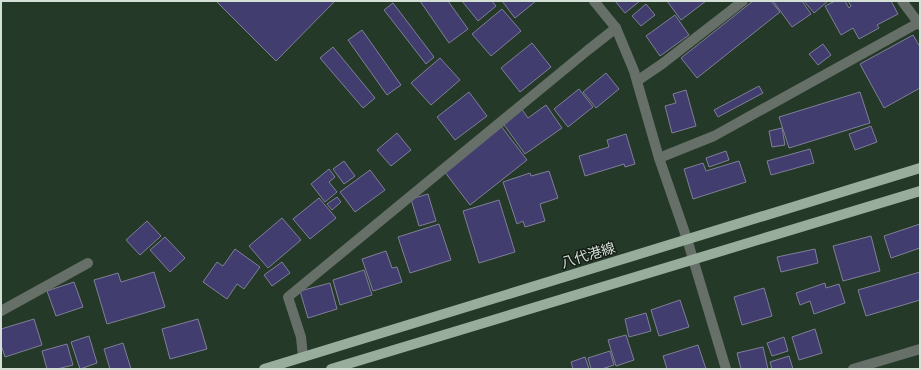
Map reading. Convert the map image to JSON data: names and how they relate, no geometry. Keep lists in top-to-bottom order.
{
  "streets": {
    "main road": ["八代港線"]
  }
}
